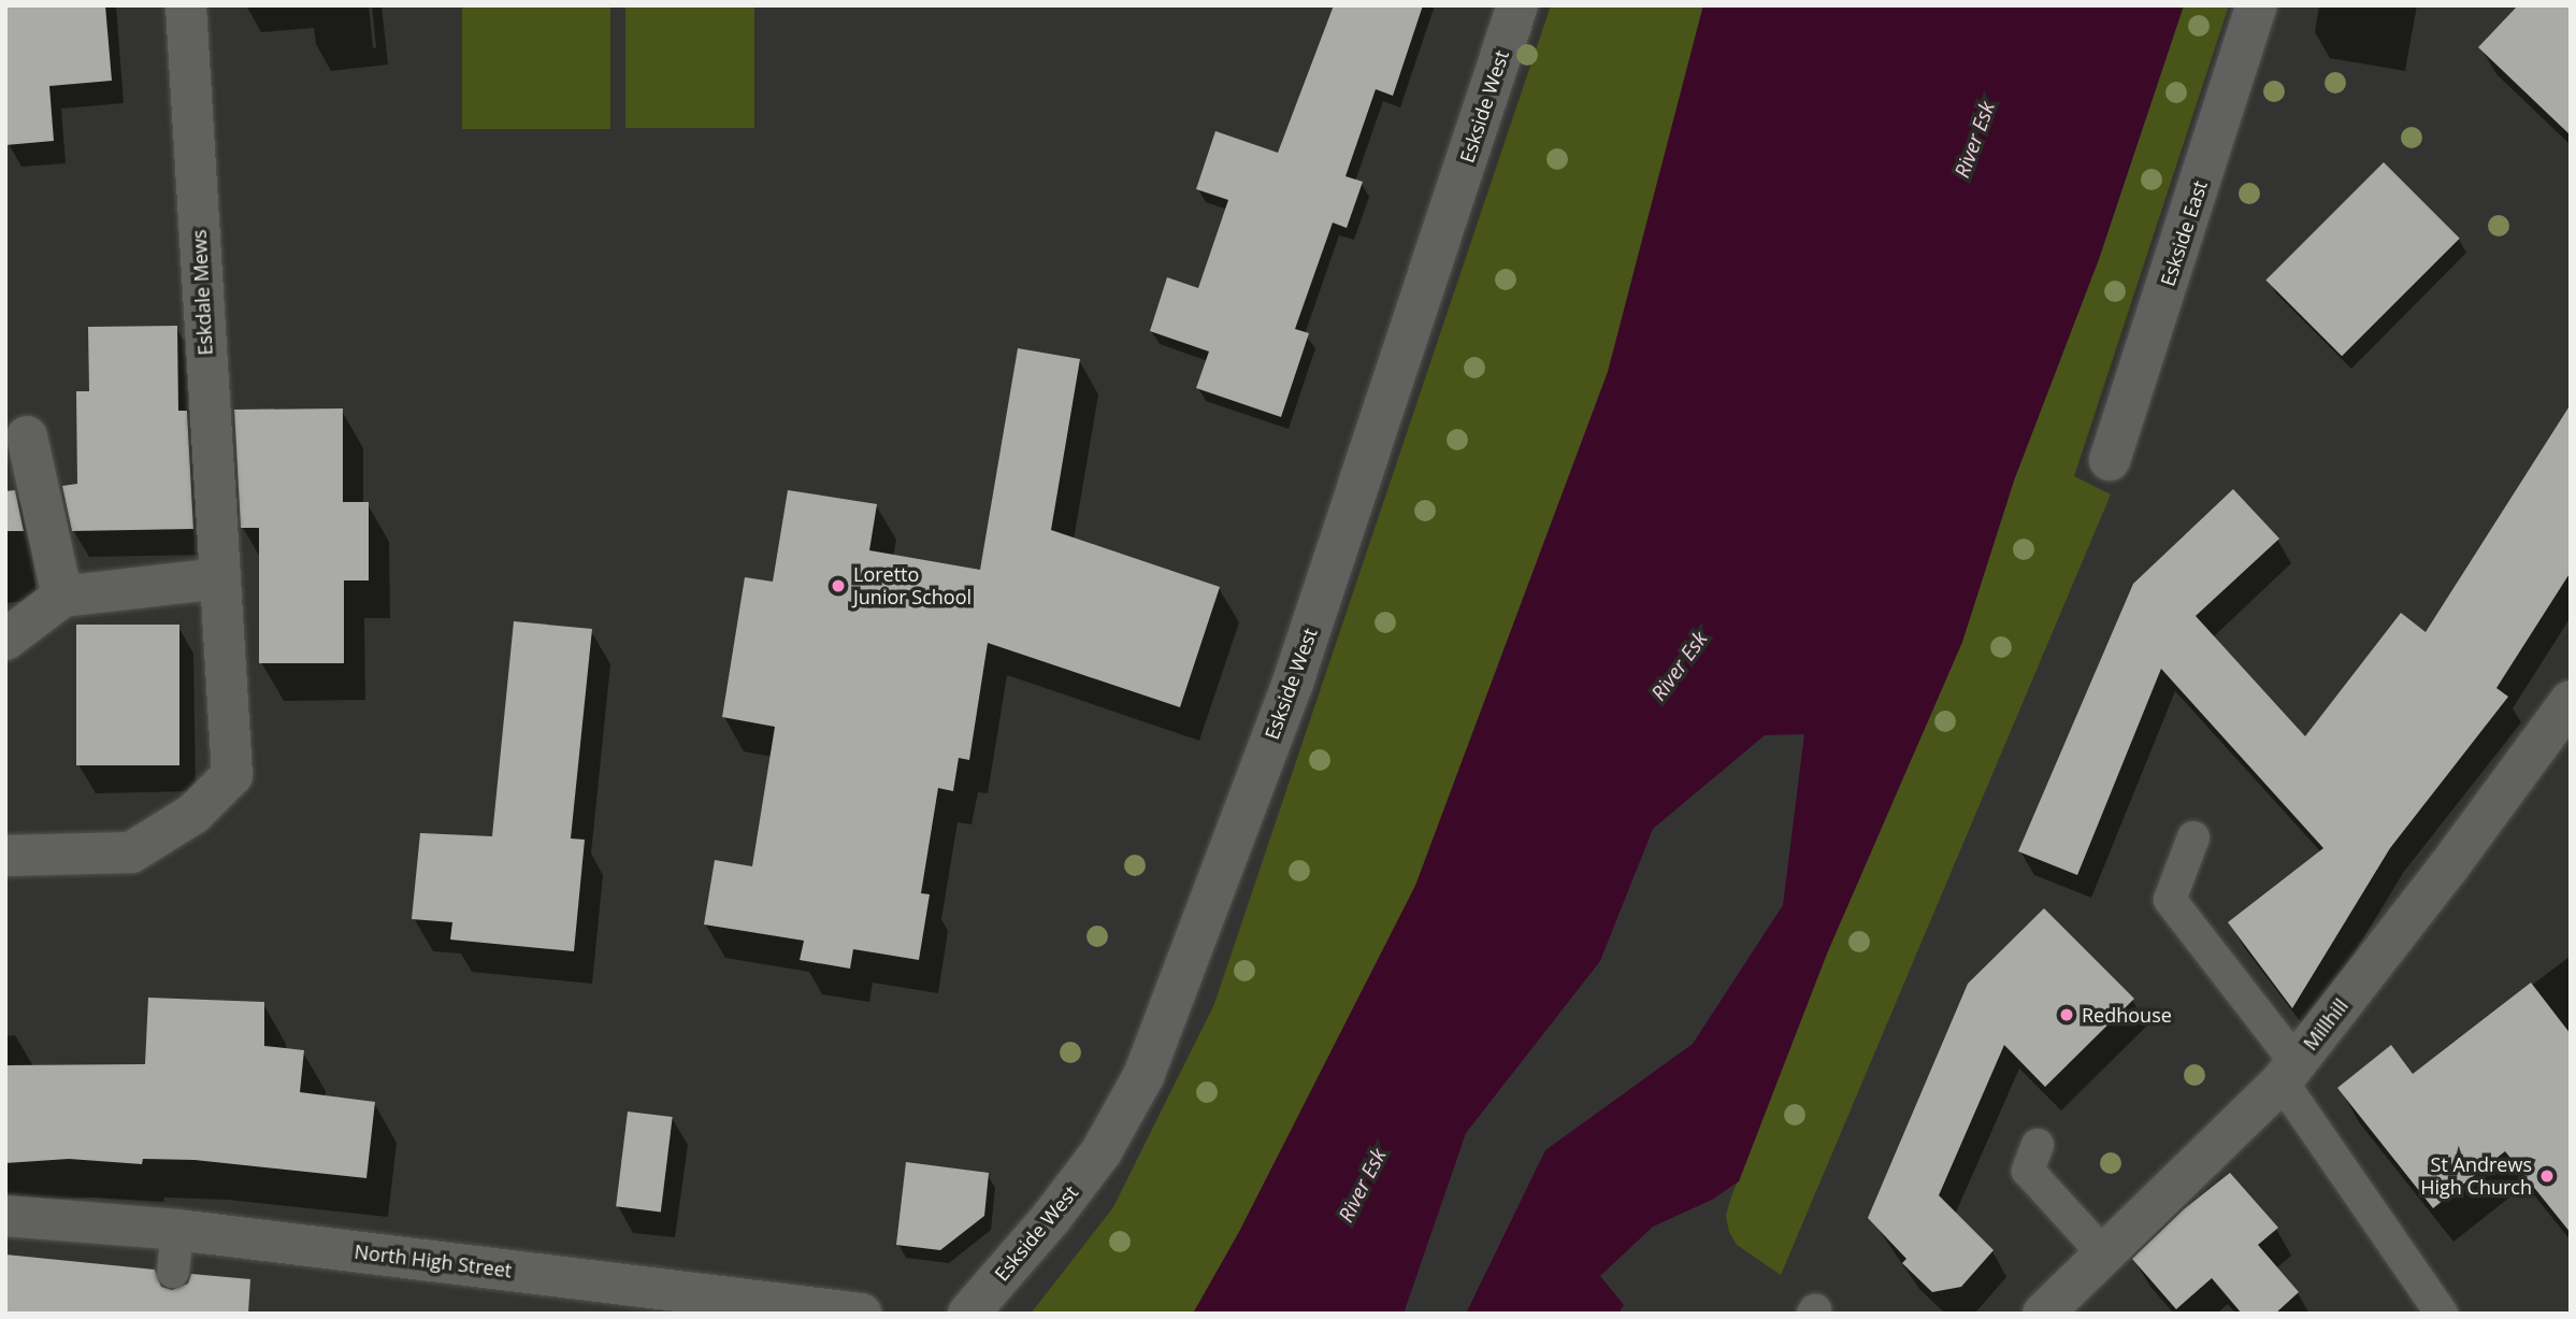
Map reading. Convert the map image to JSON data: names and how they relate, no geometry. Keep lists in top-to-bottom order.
{
  "streets": {
    "street": [
      "Eskside West",
      "Eskside East",
      "Eskdale Mews",
      "Millhill",
      "North High Street"
    ]
  },
  "water": ["River Esk"],
  "places": ["Loretto Junior School", "Redhouse", "St Andrews High Church"]
}
